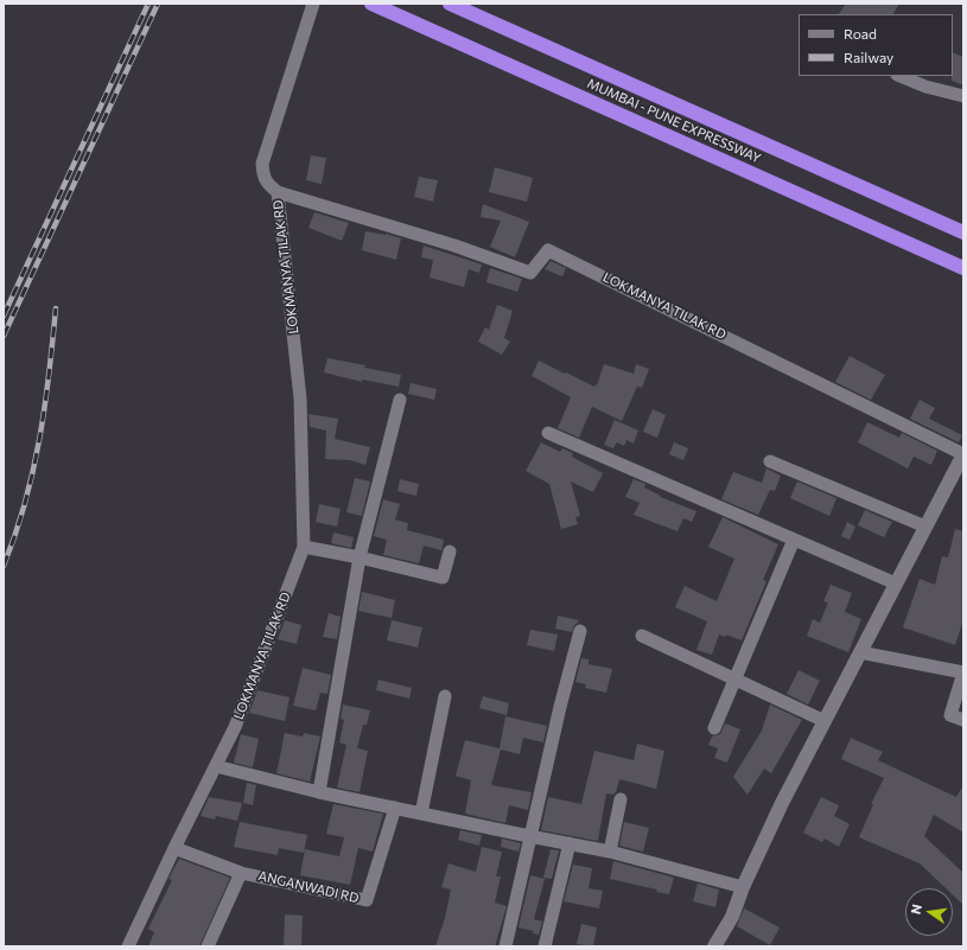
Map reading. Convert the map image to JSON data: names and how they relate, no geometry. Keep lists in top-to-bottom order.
{
  "streets": {
    "highway": ["MUMBAI - PUNE EXPRESSWAY"],
    "street": ["LOKMANYA TILAK RD", "ANGANWADI RD"]
  },
  "crossings": [
    ["LOKMANYA TILAK RD", "ANGANWADI RD"]
  ],
  "legend": ["Road", "Railway"],
  "north": "left"
}
